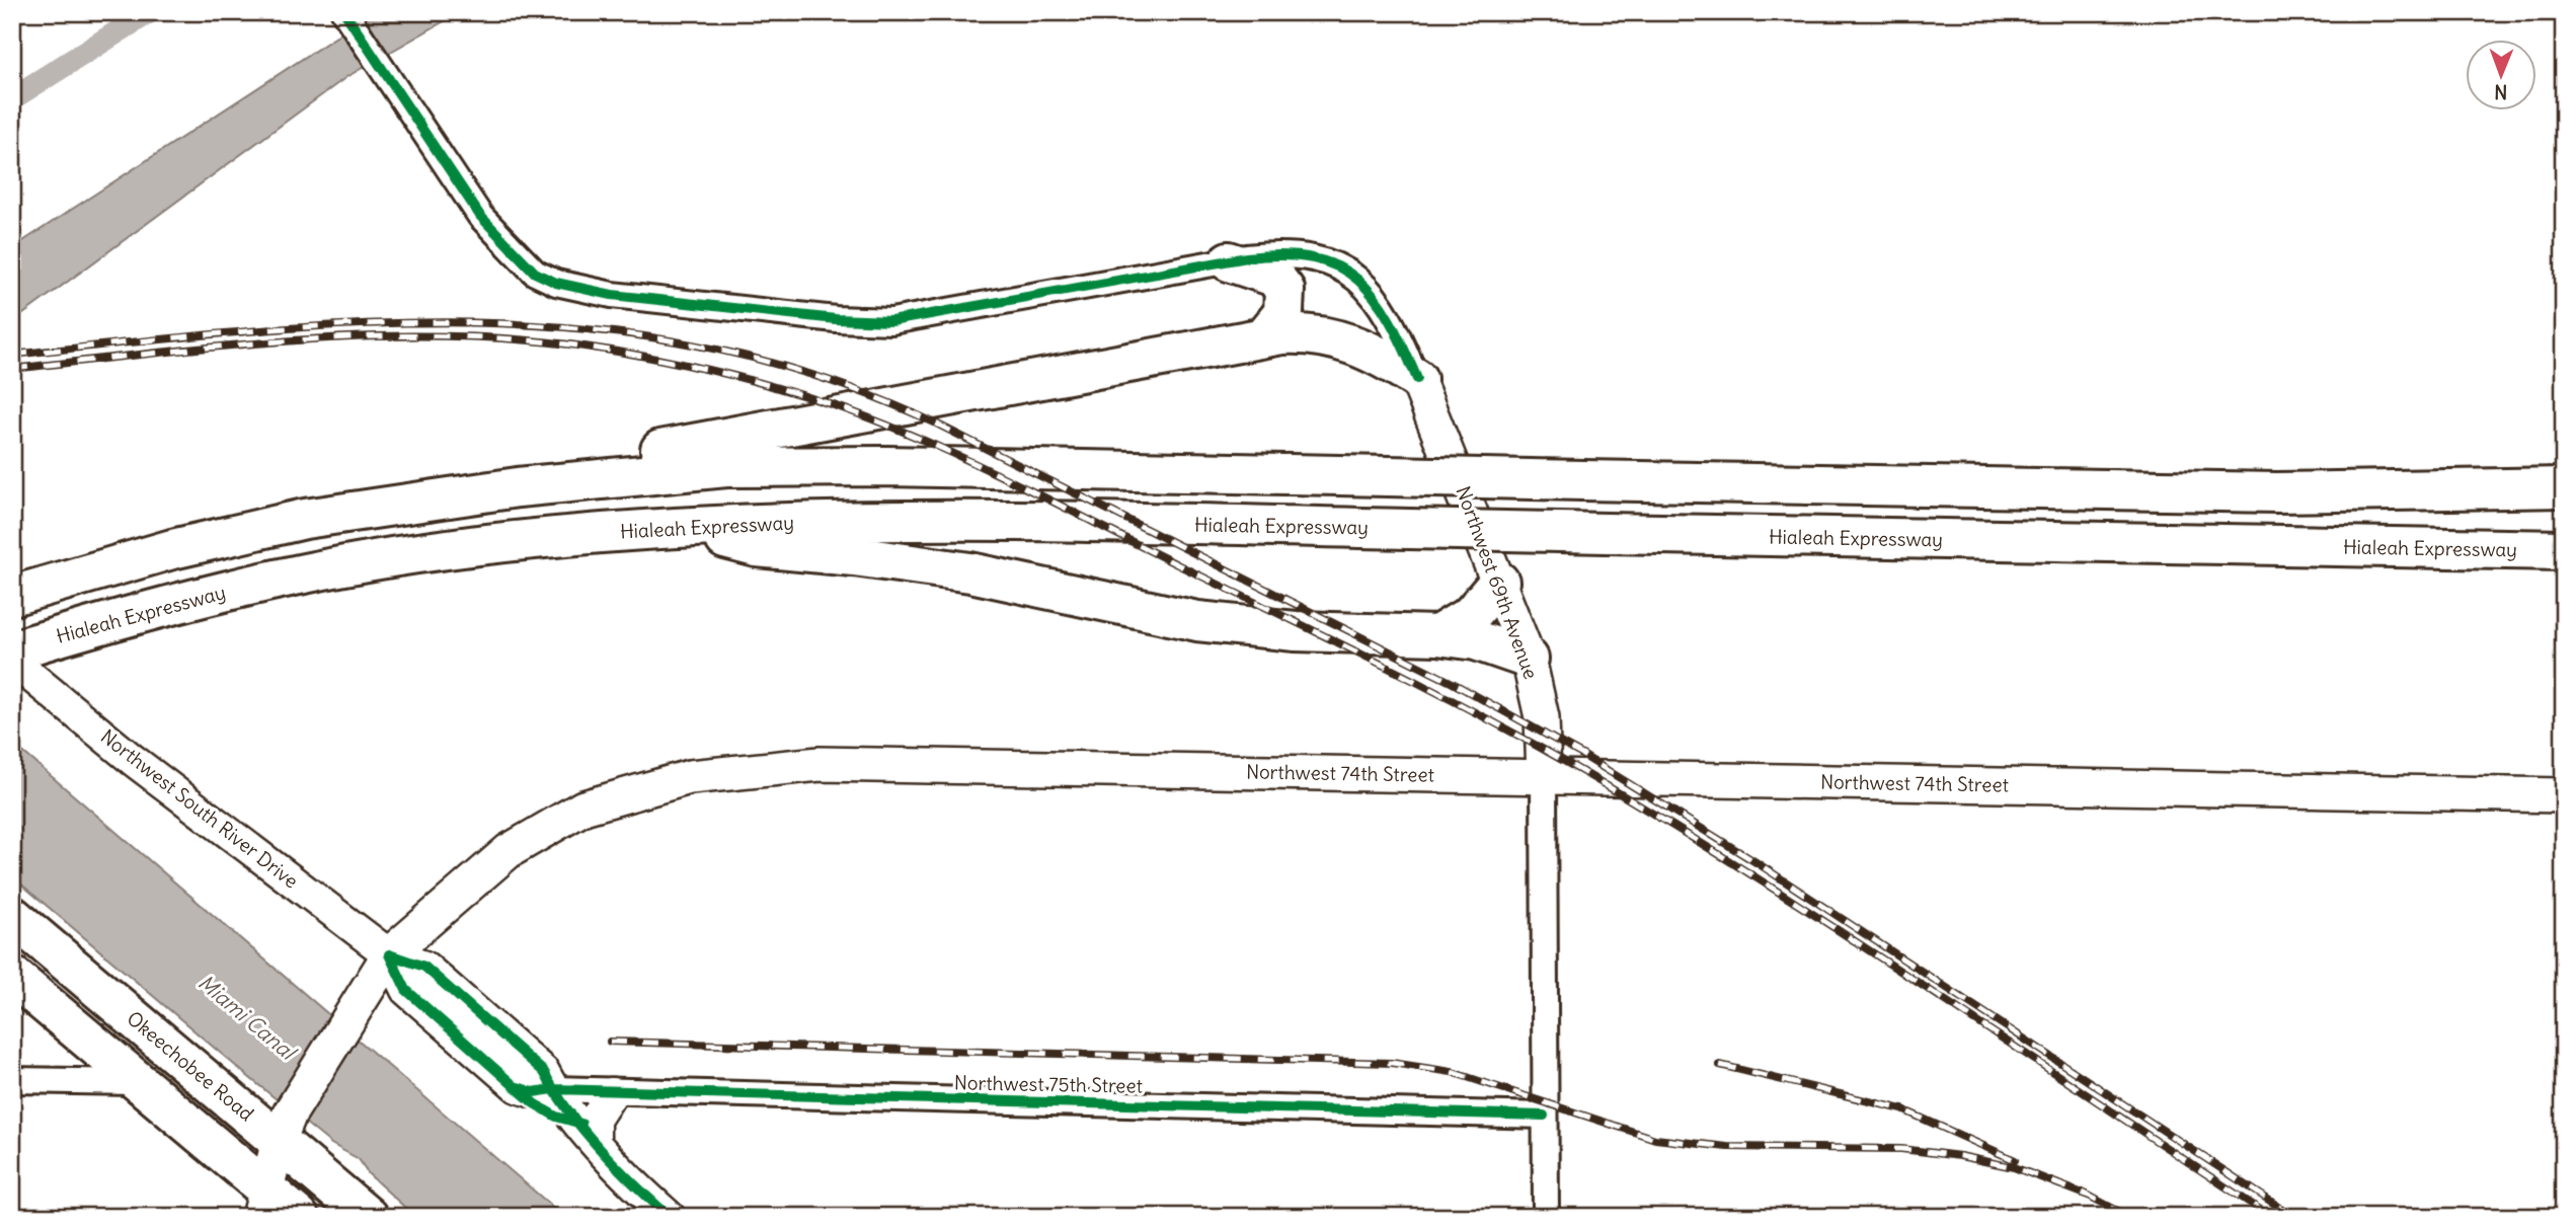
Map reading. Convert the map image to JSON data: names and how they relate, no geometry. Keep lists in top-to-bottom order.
{
  "streets": {
    "main road": [
      "Hialeah Expressway",
      "Northwest 69th Avenue",
      "Northwest 74th Street",
      "Okeechobee Road"
    ],
    "street": ["Northwest South River Drive", "Northwest 75th Street"]
  },
  "crossings": [
    ["Northwest 69th Avenue", "Northwest 74th Street"],
    ["Northwest 69th Avenue", "Northwest 75th Street"],
    ["Northwest 74th Street", "Northwest South River Drive"],
    ["Northwest 74th Street", "Okeechobee Road"],
    ["Northwest South River Drive", "Northwest 75th Street"]
  ],
  "water": ["Miami Canal"],
  "north": "bottom"
}
